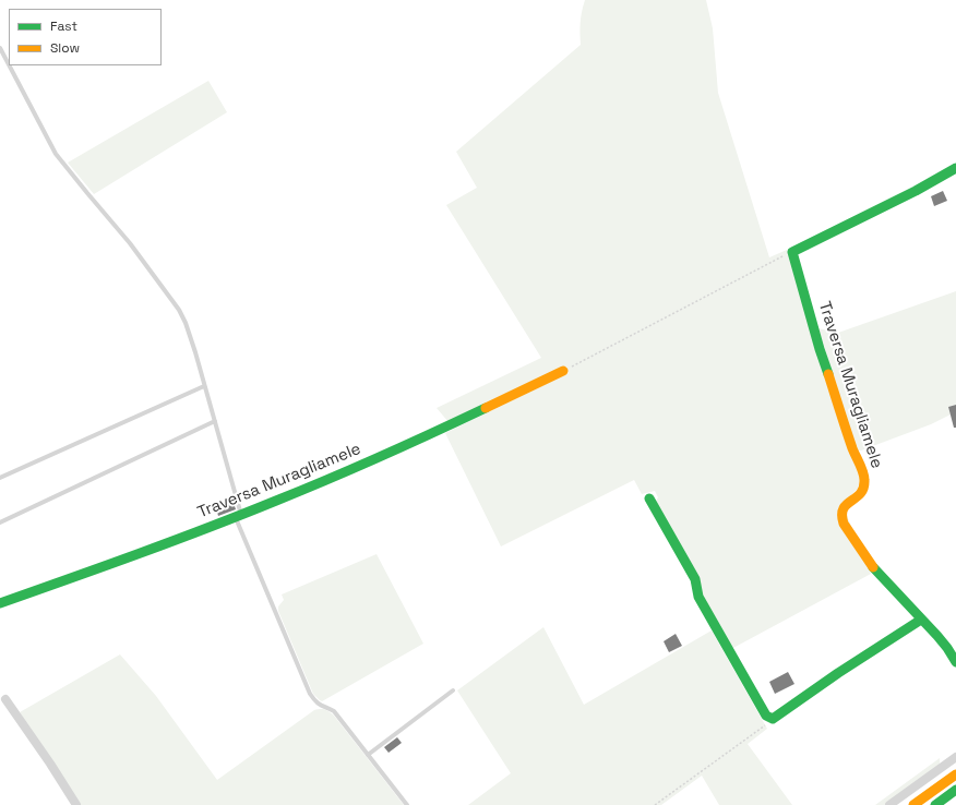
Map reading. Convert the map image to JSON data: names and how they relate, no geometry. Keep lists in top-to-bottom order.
{
  "streets": {
    "street": ["Traversa Muragliamele"]
  },
  "legend": ["Fast", "Slow"]
}
